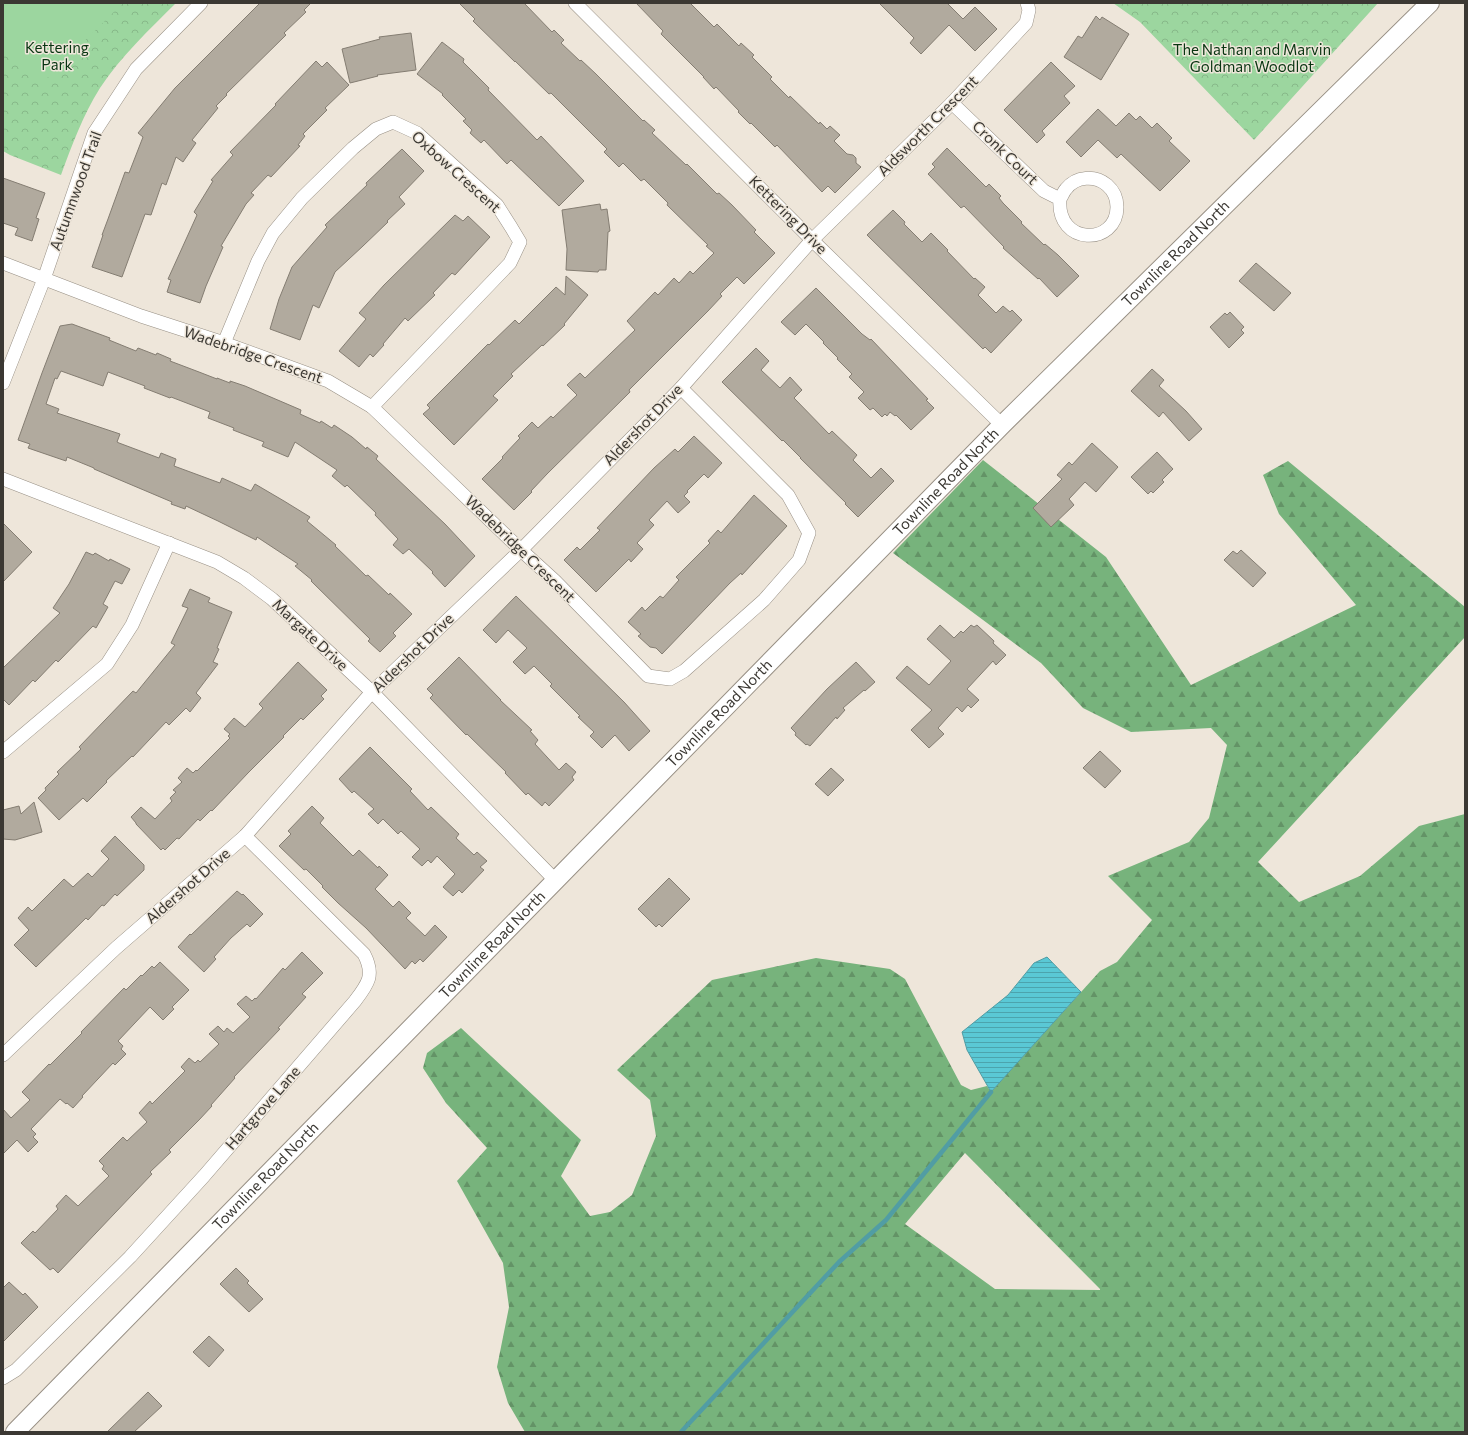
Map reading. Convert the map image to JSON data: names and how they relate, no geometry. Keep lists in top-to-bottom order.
{
  "streets": {
    "main road": ["Townline Road North"],
    "street": [
      "Aldsworth Crescent",
      "Cronk Court",
      "Oxbow Crescent",
      "Autumnwood Trail",
      "Kettering Drive",
      "Wadebridge Crescent",
      "Aldershot Drive",
      "Margate Drive",
      "Hartgrove Lane"
    ]
  },
  "crossings": [
    ["Aldsworth Crescent", "Cronk Court"],
    ["Aldsworth Crescent", "Kettering Drive"],
    ["Aldsworth Crescent", "Aldershot Drive"],
    ["Oxbow Crescent", "Wadebridge Crescent"],
    ["Autumnwood Trail", "Wadebridge Crescent"],
    ["Kettering Drive", "Townline Road North"],
    ["Kettering Drive", "Aldershot Drive"],
    ["Townline Road North", "Margate Drive"],
    ["Wadebridge Crescent", "Aldershot Drive"],
    ["Aldershot Drive", "Margate Drive"],
    ["Aldershot Drive", "Hartgrove Lane"]
  ],
  "parks": ["Kettering Park", "The Nathan and Marvin Goldman Woodlot"]
}
